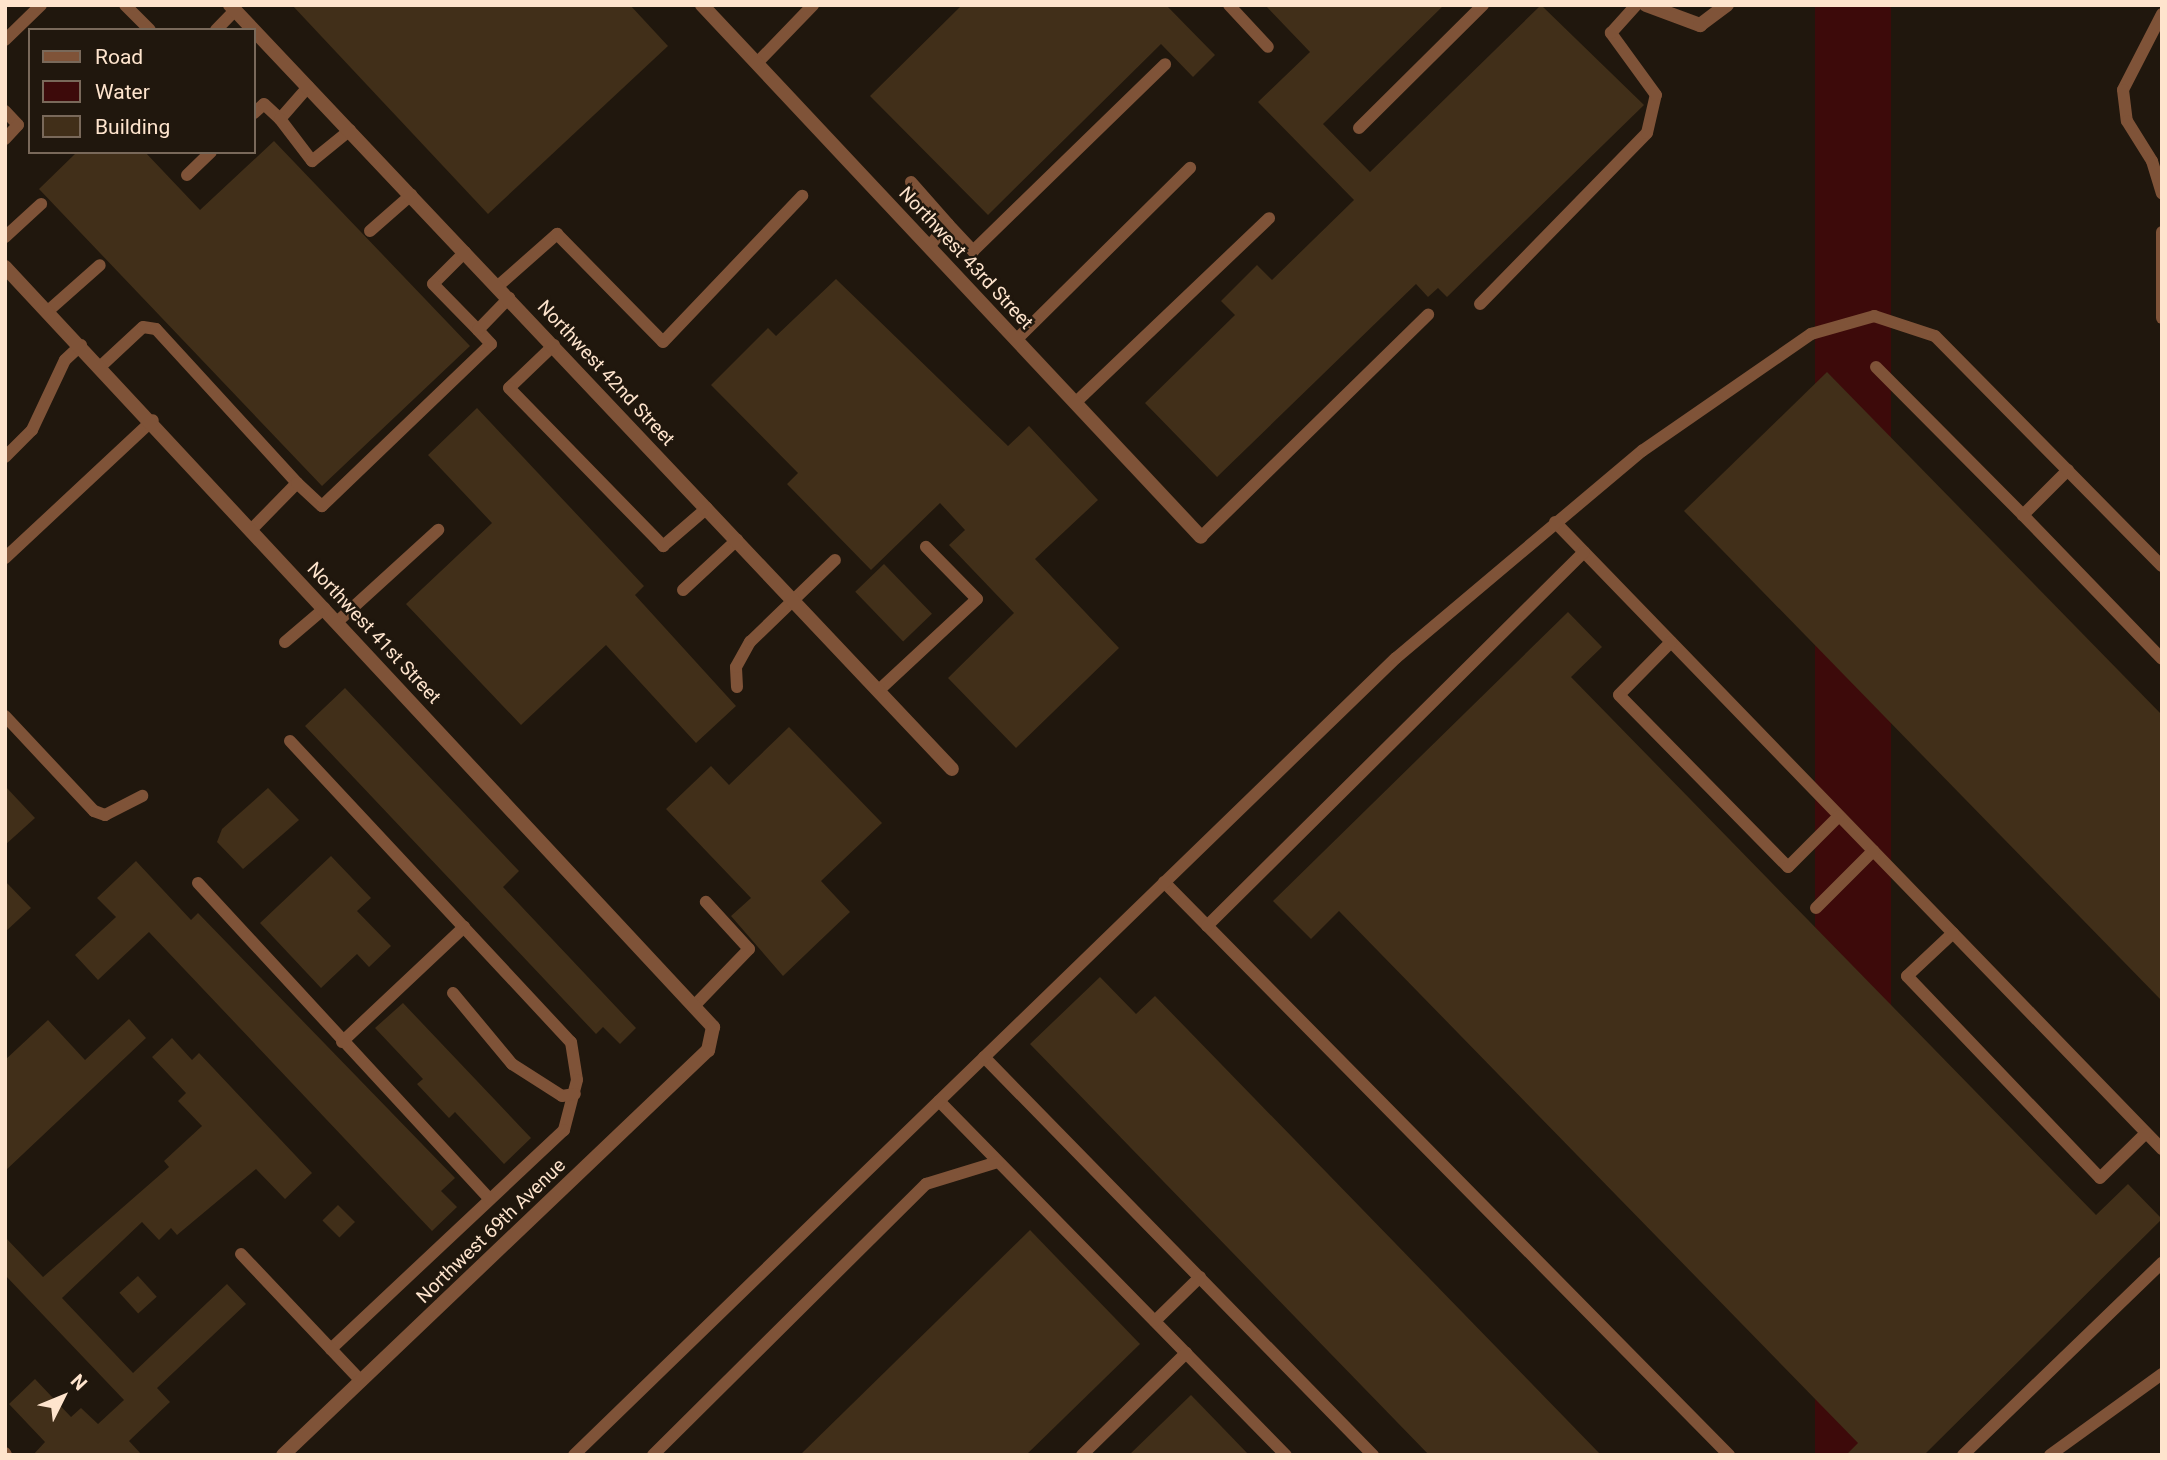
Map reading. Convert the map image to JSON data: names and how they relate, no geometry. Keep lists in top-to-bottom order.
{
  "streets": {
    "street": [
      "Northwest 43rd Street",
      "Northwest 42nd Street",
      "Northwest 41st Street",
      "Northwest 69th Avenue"
    ]
  },
  "crossings": [
    ["Northwest 41st Street", "Northwest 69th Avenue"]
  ],
  "legend": ["Road", "Water", "Building"],
  "north": "top right"
}
